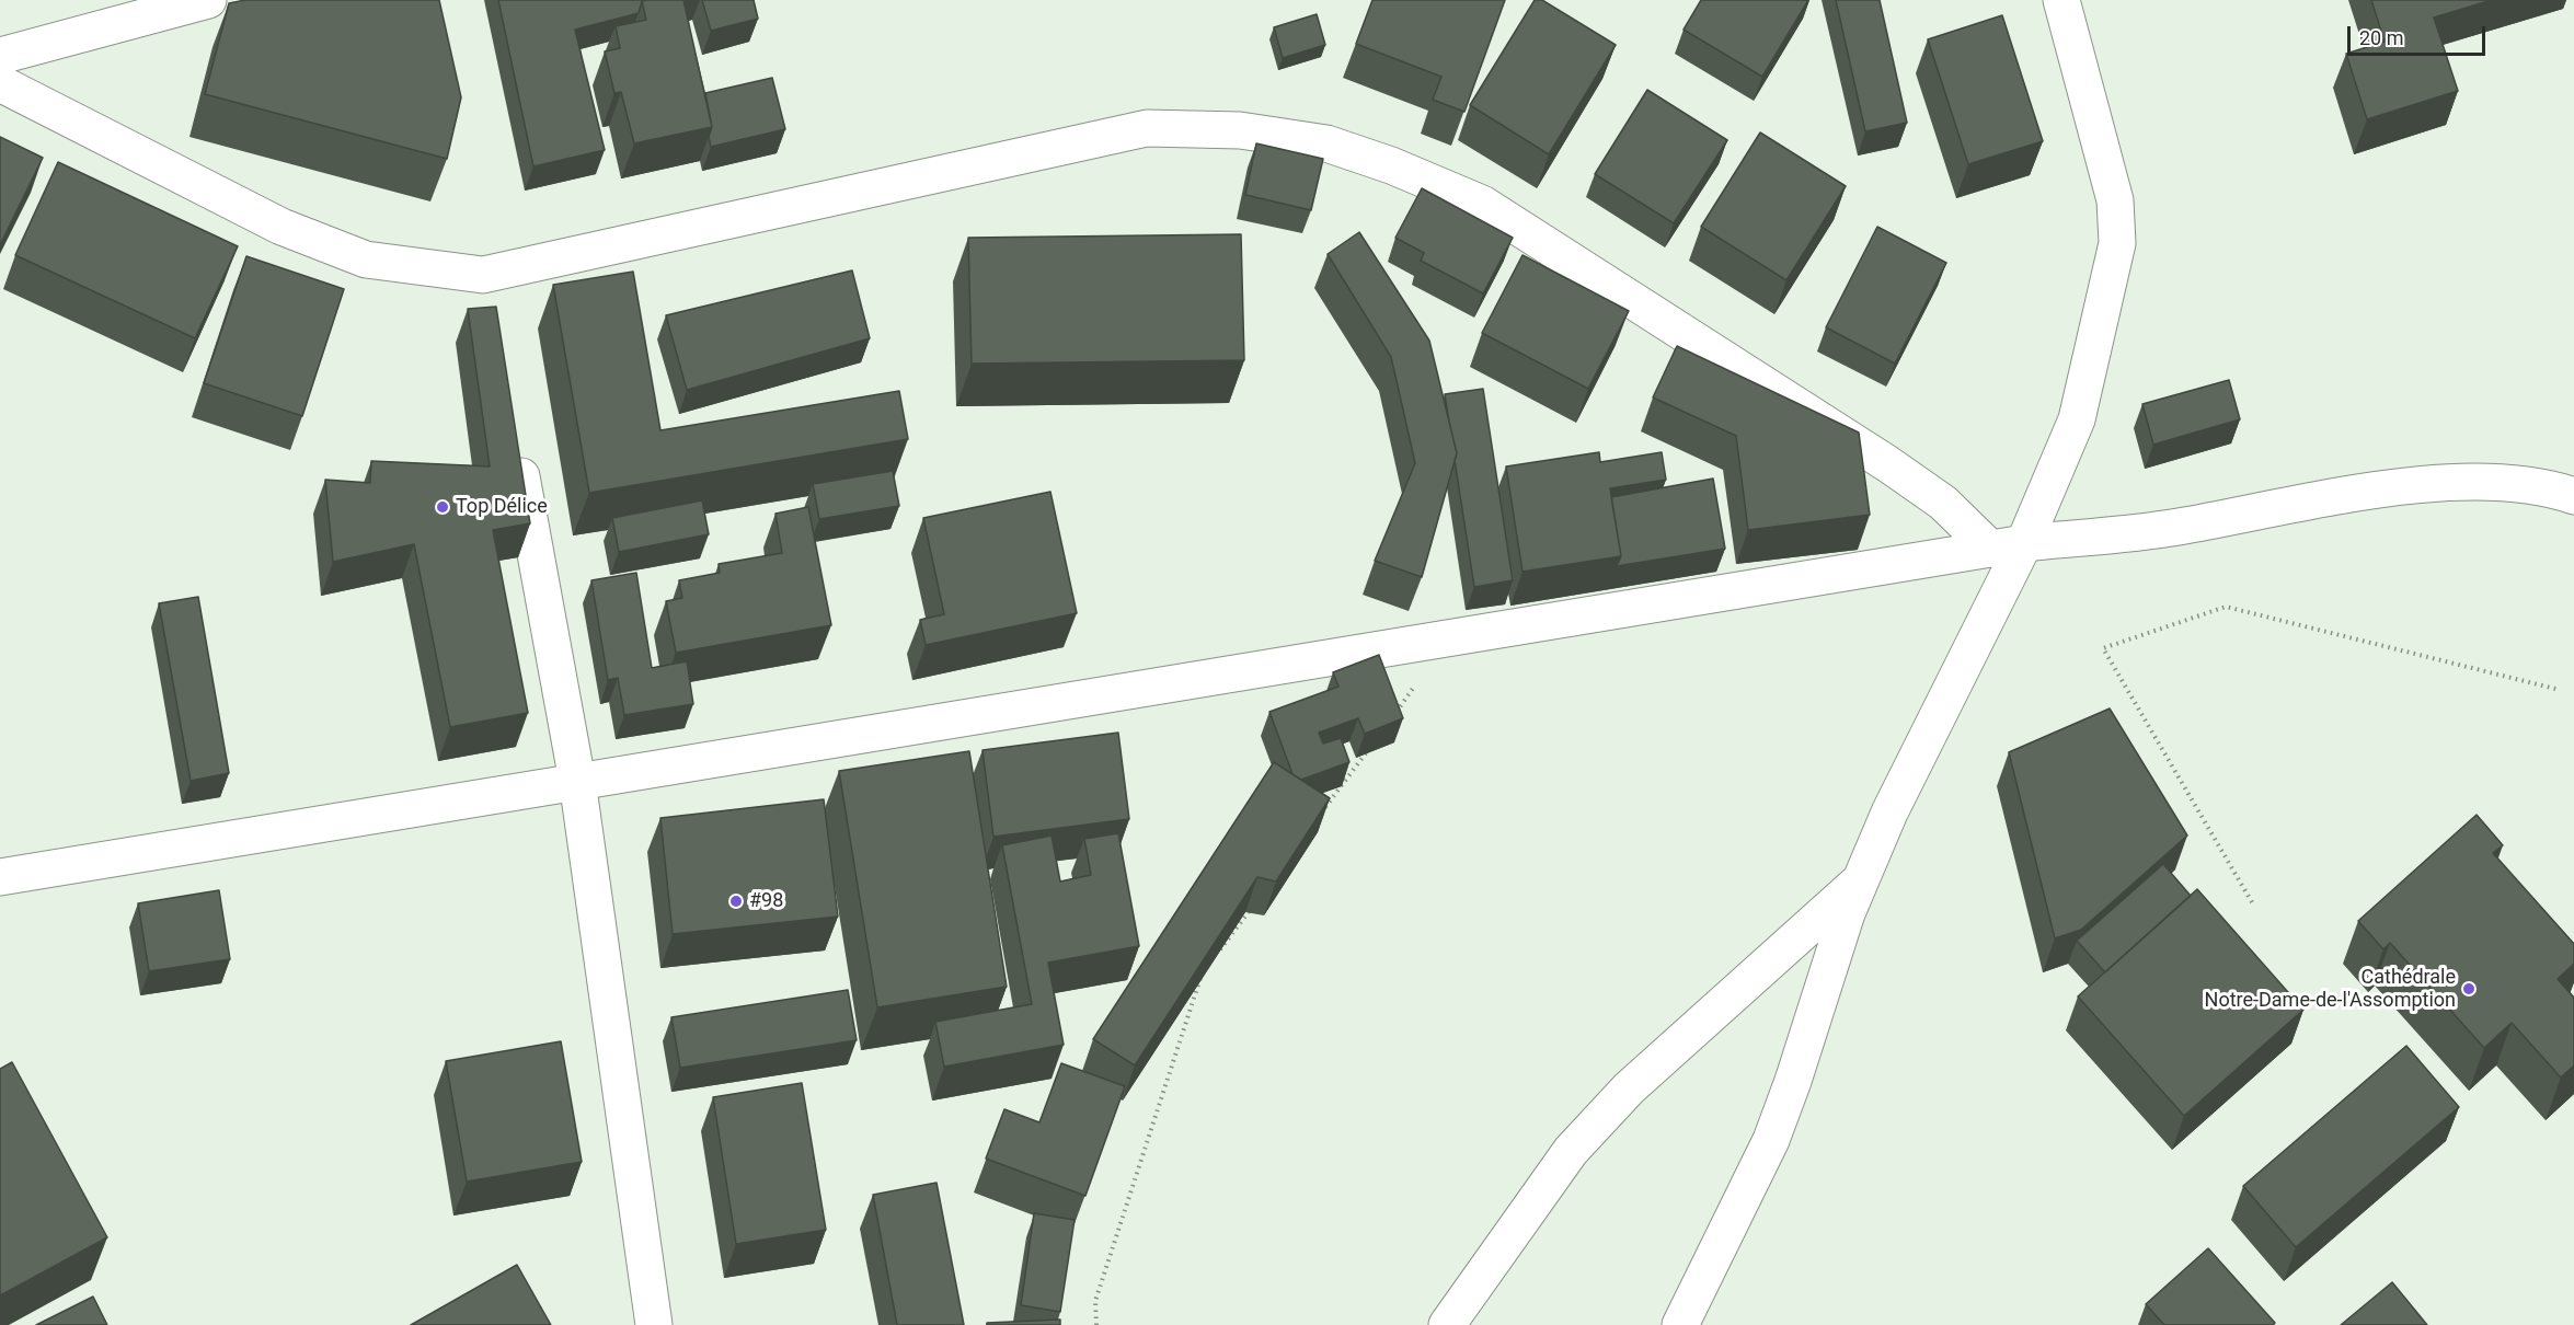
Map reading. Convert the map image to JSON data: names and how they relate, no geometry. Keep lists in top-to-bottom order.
{
  "places": ["Top Délice", "#98", "Cathédrale Notre-Dame-de-l'Assomption"],
  "scale_bar": "20 m"
}
